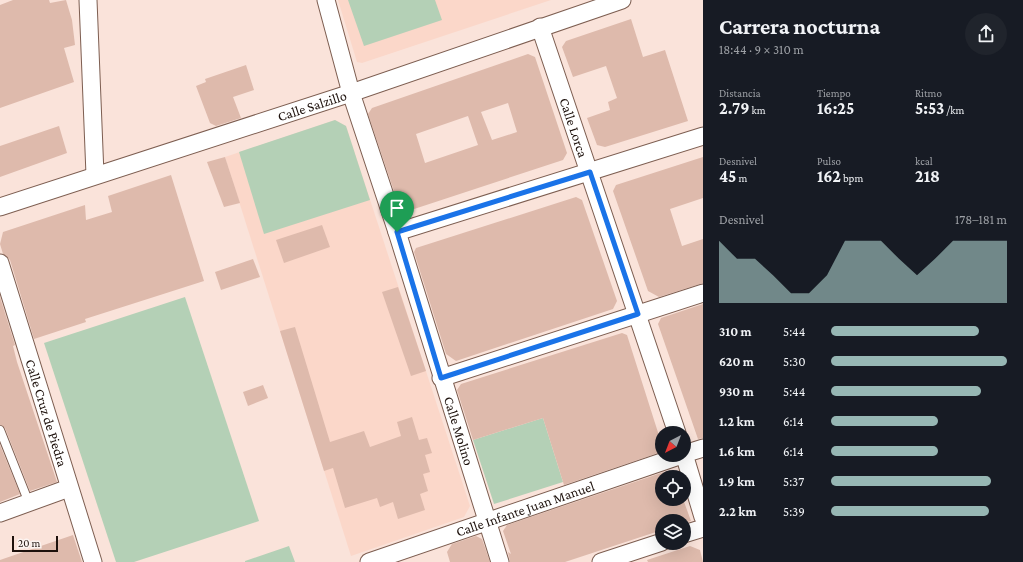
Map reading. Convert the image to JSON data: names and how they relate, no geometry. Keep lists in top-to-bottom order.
{
  "streets": {
    "street": [
      "Calle Salzillo",
      "Calle Lorca",
      "Calle Cruz de Piedra",
      "Calle Molino",
      "Calle Infante Juan Manuel"
    ]
  },
  "crossings": [
    ["Calle Salzillo", "Calle Lorca"],
    ["Calle Salzillo", "Calle Molino"],
    ["Calle Molino", "Calle Infante Juan Manuel"]
  ],
  "scale_bar": "20 m",
  "north": "bottom left",
  "page": {
    "heading": ["Carrera nocturna", "18:44 · 9 × 310 m"],
    "stats": [
      ["Distancia", "2.79 km"],
      ["Tiempo", "16:25"],
      ["Ritmo", "5:53 /km"],
      ["Desnivel", "45 m"],
      ["Pulso", "162 bpm"],
      ["kcal", "218"]
    ],
    "chart": ["Desnivel", "178–181 m"],
    "list": [
      {
        "name": "310 m",
        "note": "5:44"
      },
      {
        "name": "620 m",
        "note": "5:30"
      },
      {
        "name": "930 m",
        "note": "5:44"
      },
      {
        "name": "1.2 km",
        "note": "6:14"
      },
      {
        "name": "1.6 km",
        "note": "6:14"
      },
      {
        "name": "1.9 km",
        "note": "5:37"
      },
      {
        "name": "2.2 km",
        "note": "5:39"
      }
    ],
    "scale": "20 m"
  }
}
